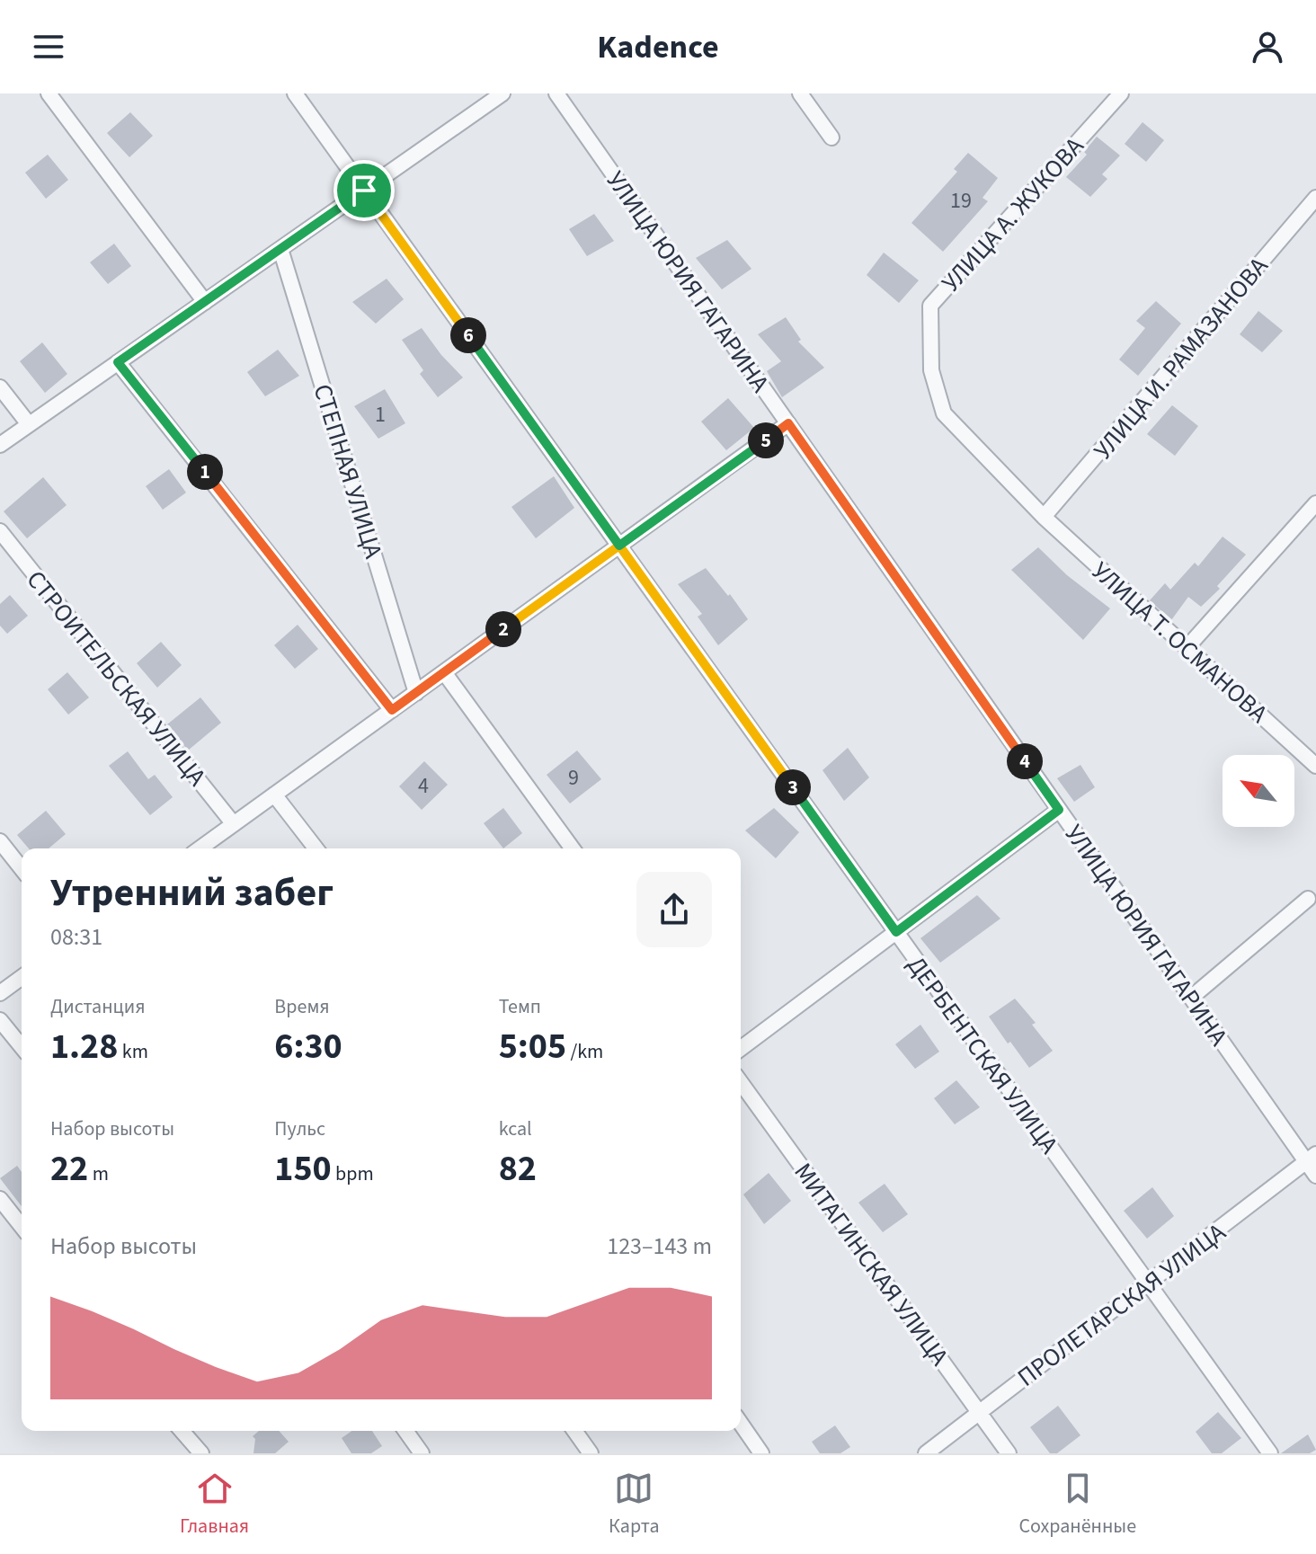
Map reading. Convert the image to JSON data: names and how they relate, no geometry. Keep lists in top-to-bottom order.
{
  "streets": {
    "street": [
      "УЛИЦА А. ЖУКОВА",
      "УЛИЦА ЮРИЯ ГАГАРИНА",
      "УЛИЦА И. РАМАЗАНОВА",
      "СТЕПНАЯ УЛИЦА",
      "УЛИЦА Т. ОСМАНОВА",
      "СТРОИТЕЛЬСКАЯ УЛИЦА",
      "ДЕРБЕНТСКАЯ УЛИЦА",
      "МИТАГИНСКАЯ УЛИЦА",
      "ПРОЛЕТАРСКАЯ УЛИЦА"
    ]
  },
  "crossings": [
    ["УЛИЦА А. ЖУКОВА", "УЛИЦА И. РАМАЗАНОВА"],
    ["УЛИЦА А. ЖУКОВА", "УЛИЦА Т. ОСМАНОВА"],
    ["УЛИЦА ЮРИЯ ГАГАРИНА", "ПРОЛЕТАРСКАЯ УЛИЦА"],
    ["УЛИЦА И. РАМАЗАНОВА", "УЛИЦА Т. ОСМАНОВА"],
    ["ДЕРБЕНТСКАЯ УЛИЦА", "ПРОЛЕТАРСКАЯ УЛИЦА"],
    ["МИТАГИНСКАЯ УЛИЦА", "ПРОЛЕТАРСКАЯ УЛИЦА"]
  ],
  "house_numbers": [
    "19",
    "1",
    "9",
    "4"
  ],
  "north": "top left",
  "page": {
    "header": "Kadence",
    "pins": [
      "6",
      "5",
      "1",
      "2",
      "4",
      "3"
    ],
    "heading": ["Утренний забег", "08:31"],
    "stats": [
      ["Дистанция", "1.28 km"],
      ["Время", "6:30"],
      ["Темп", "5:05 /km"],
      ["Набор высоты", "22 m"],
      ["Пульс", "150 bpm"],
      ["kcal", "82"]
    ],
    "chart": ["Набор высоты", "123–143 m"],
    "tabs": ["Главная", "Карта", "Сохранённые"]
  }
}
